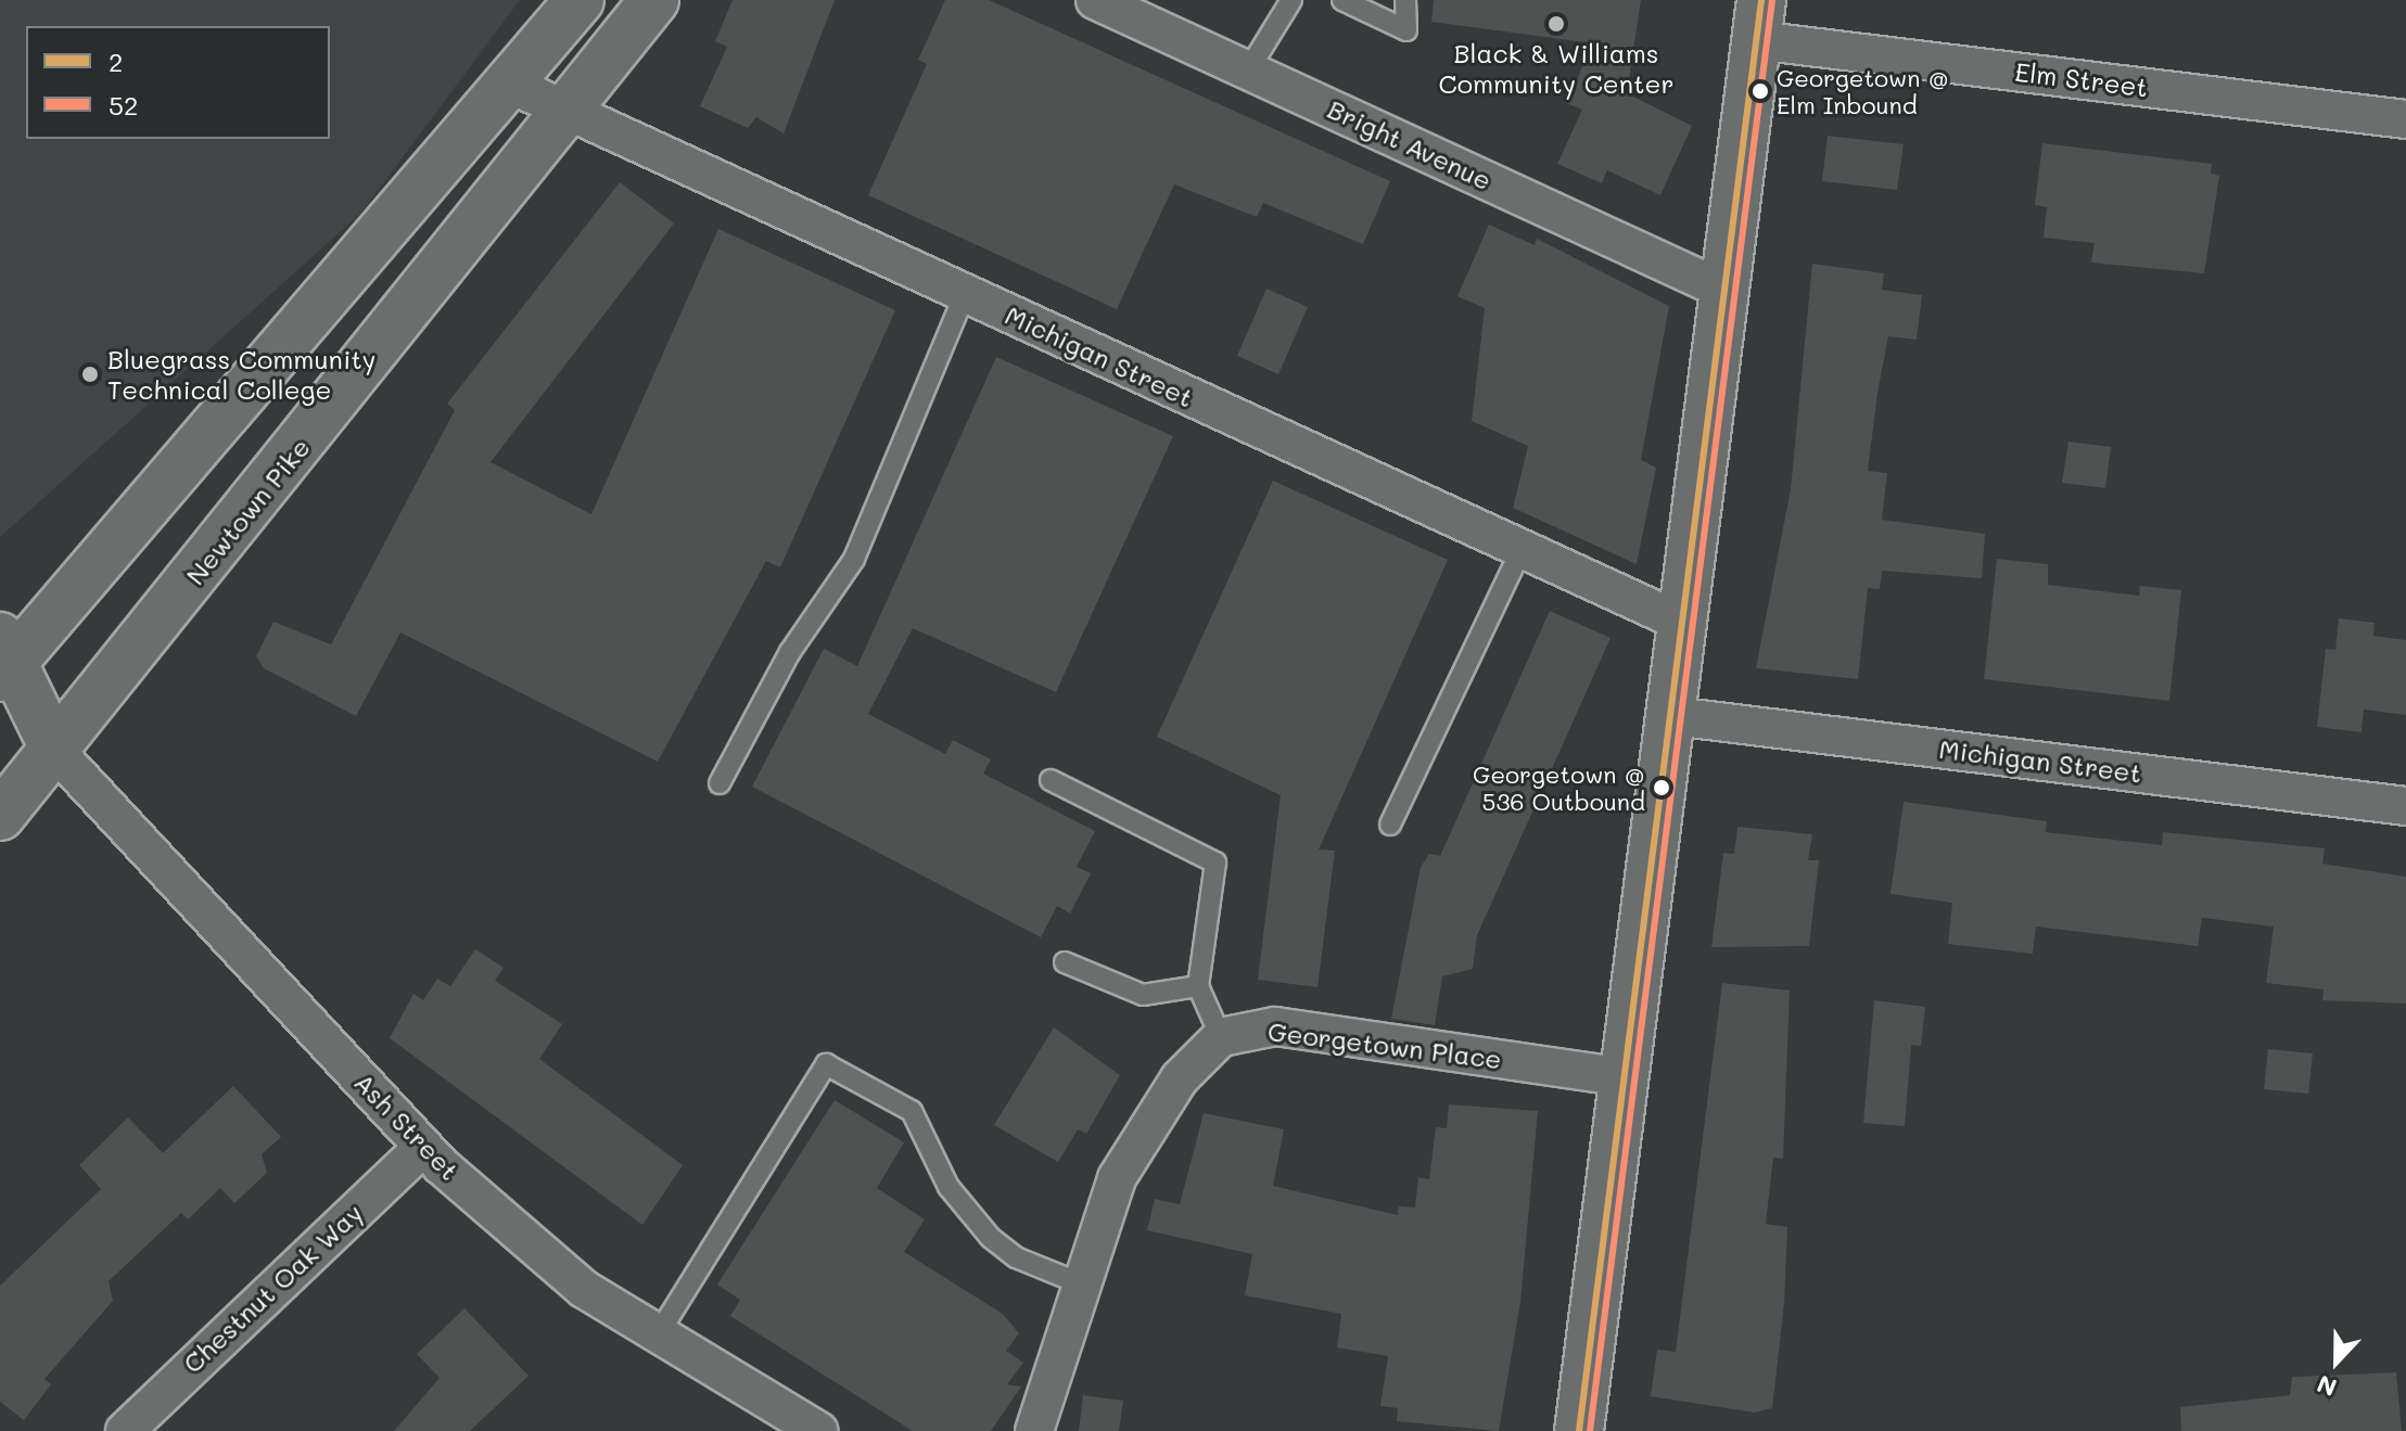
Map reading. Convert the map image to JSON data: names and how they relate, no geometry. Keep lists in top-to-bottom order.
{
  "streets": {
    "main road": ["Newtown Pike"],
    "street": [
      "Elm Street",
      "Bright Avenue",
      "Michigan Street",
      "Georgetown Place",
      "Ash Street",
      "Chestnut Oak Way"
    ]
  },
  "crossings": [
    ["Michigan Street", "Newtown Pike"],
    ["Newtown Pike", "Ash Street"],
    ["Ash Street", "Chestnut Oak Way"]
  ],
  "places": [
    "Black & Williams Community Center",
    "Georgetown @ Elm Inbound",
    "Bluegrass Community Technical College",
    "Georgetown @ 536 Outbound"
  ],
  "lines": ["transit line 2", "transit line 52"],
  "legend": ["2", "52"],
  "north": "bottom"
}
